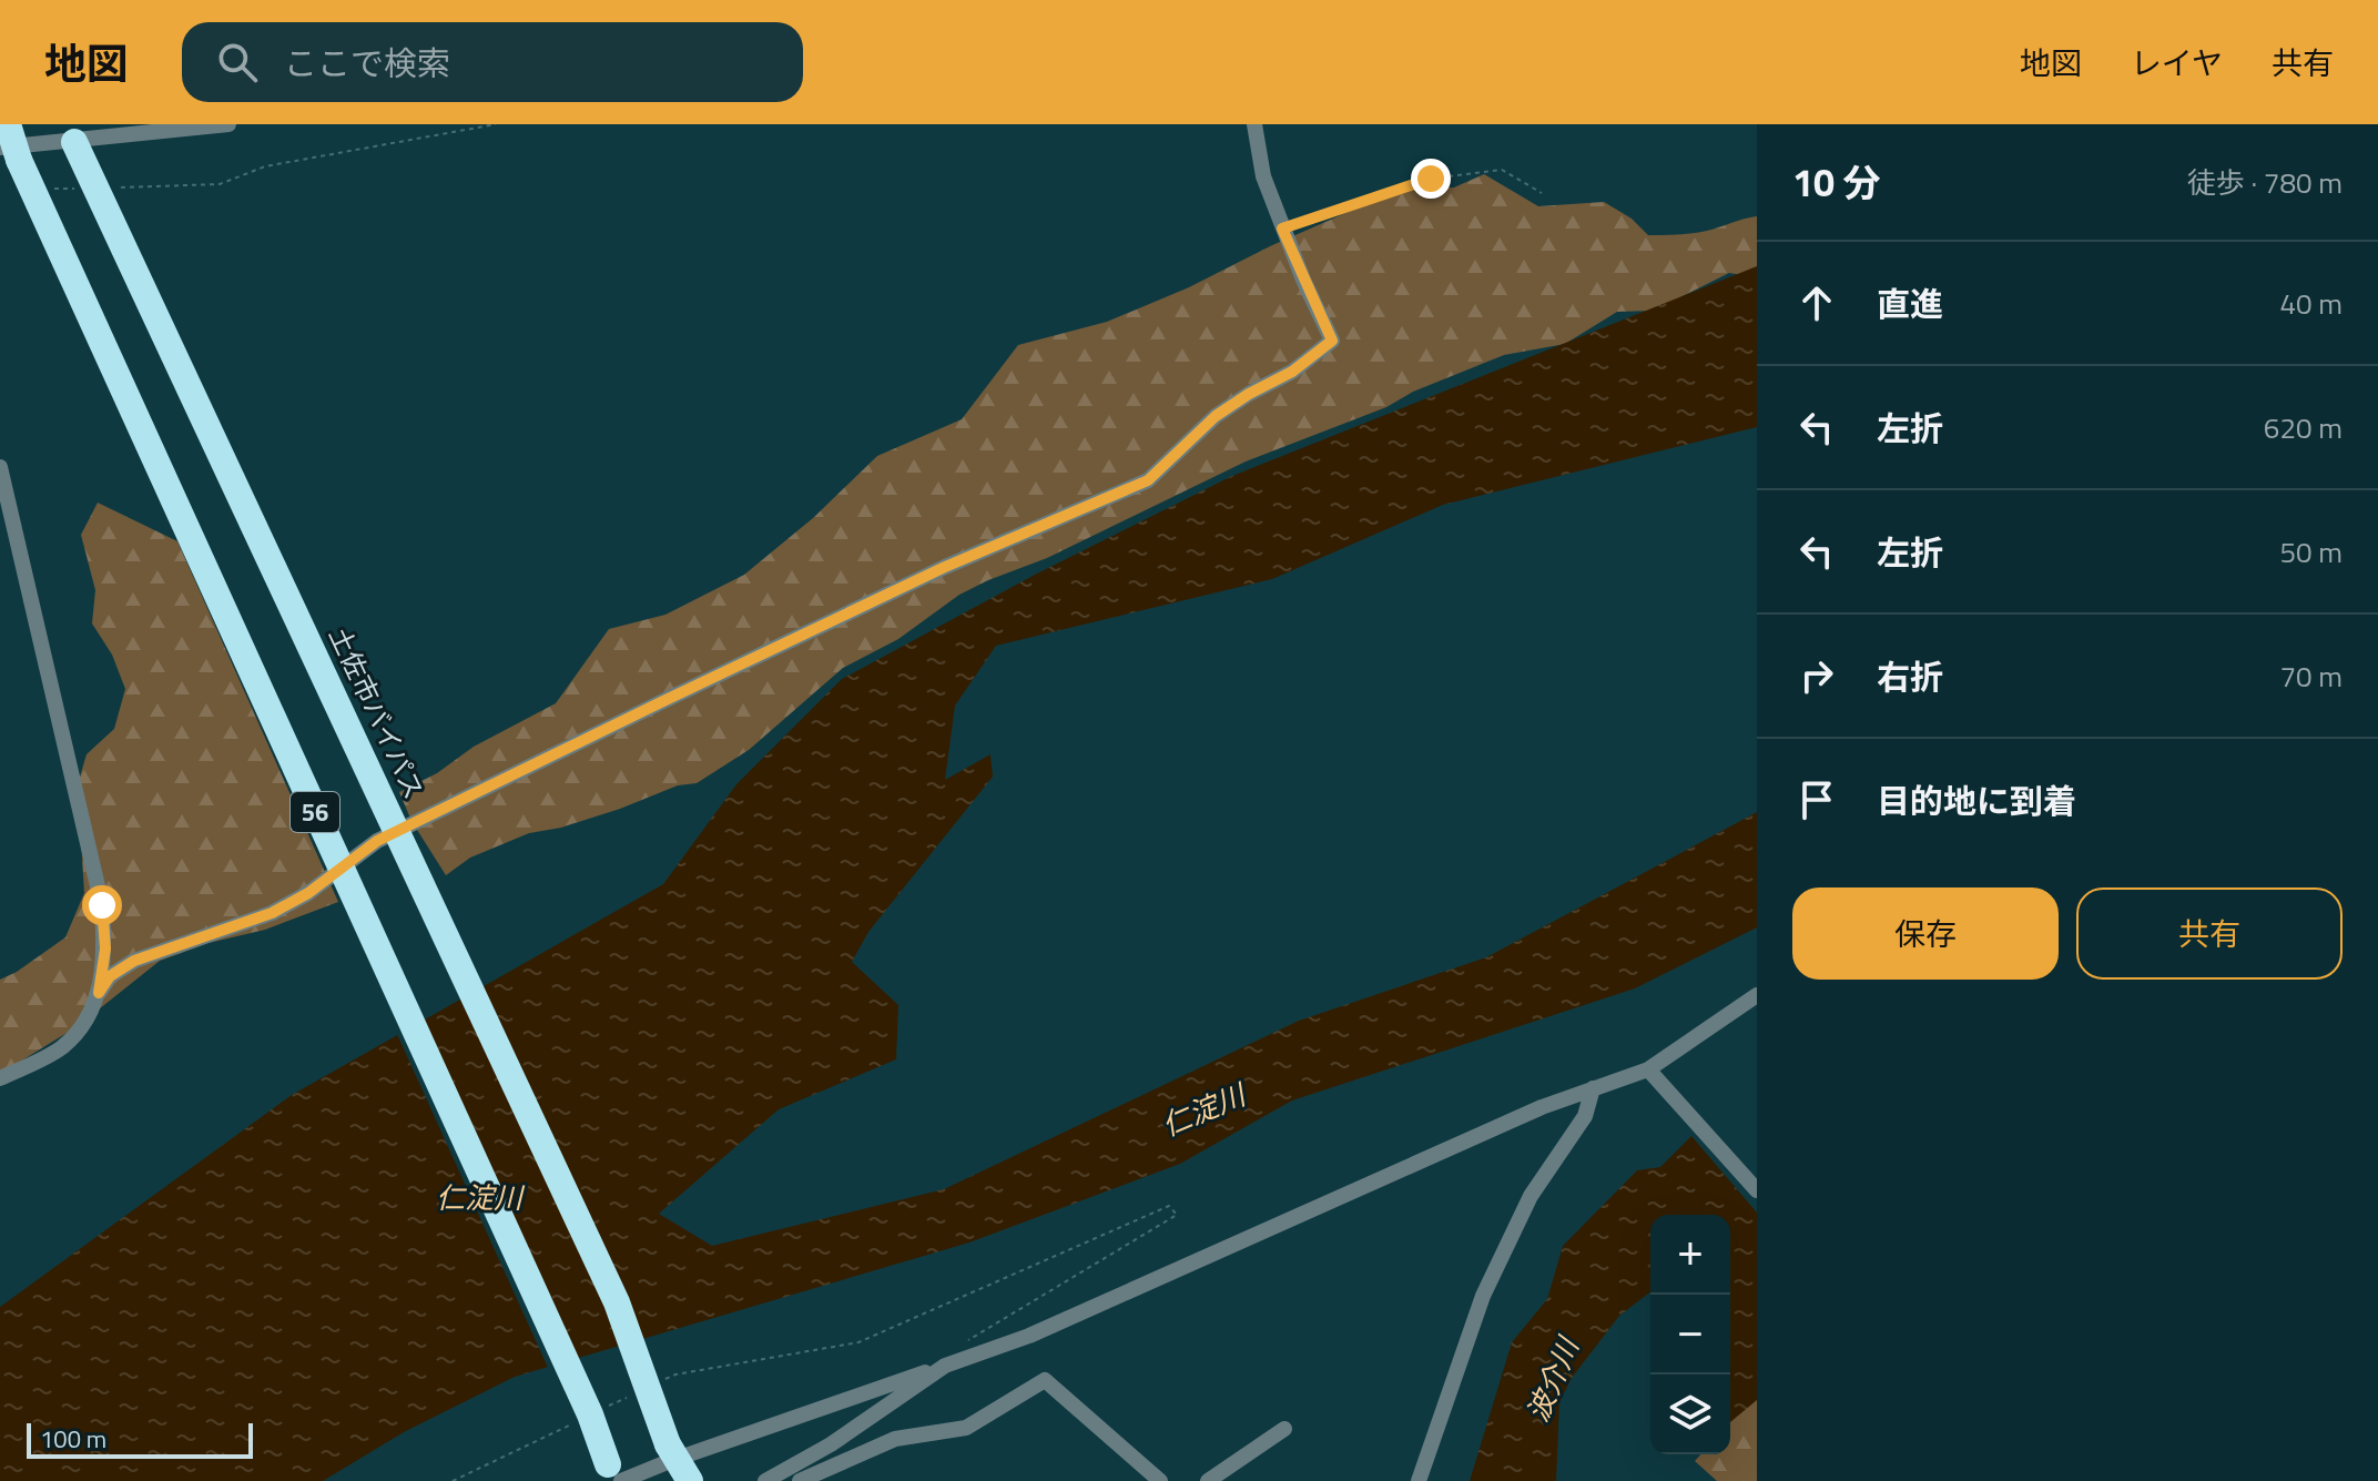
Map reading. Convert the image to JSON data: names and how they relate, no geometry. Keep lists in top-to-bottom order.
{
  "streets": {
    "highway": ["土佐市バイパス", "56"]
  },
  "water": ["仁淀川", "波介川"],
  "scale_bar": "100 m",
  "page": {
    "header": "地図",
    "search": "ここで検索",
    "nav": ["地図", "レイヤ", "共有"],
    "heading": ["10 分", "徒歩 · 780 m"],
    "list": [
      ["直進", "40 m"],
      ["左折", "620 m"],
      ["左折", "50 m"],
      ["右折", "70 m"],
      "目的地に到着"
    ],
    "buttons": ["保存", "共有"],
    "map_buttons": ["+", "−"],
    "scale": "100 m"
  }
}
